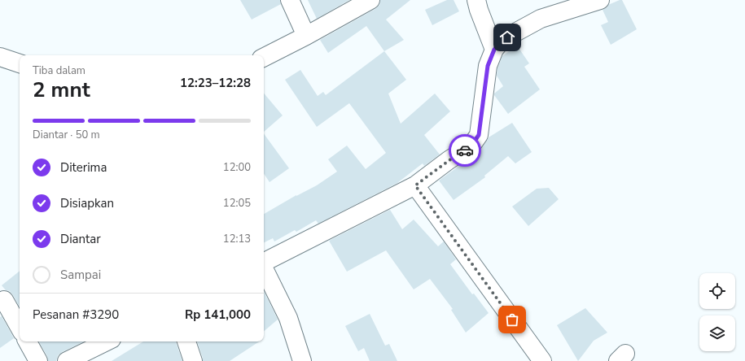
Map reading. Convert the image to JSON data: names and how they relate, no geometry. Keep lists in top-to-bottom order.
{
  "page": {
    "heading": ["2 mnt", "Tiba dalam", "12:23–12:28"],
    "panel": ["Pesanan #3290", "Rp 141,000"],
    "bar": "Diantar · 50 m",
    "list": [
      ["Diterima", "12:00"],
      ["Disiapkan", "12:05"],
      ["Diantar", "12:13"],
      "Sampai"
    ]
  }
}
